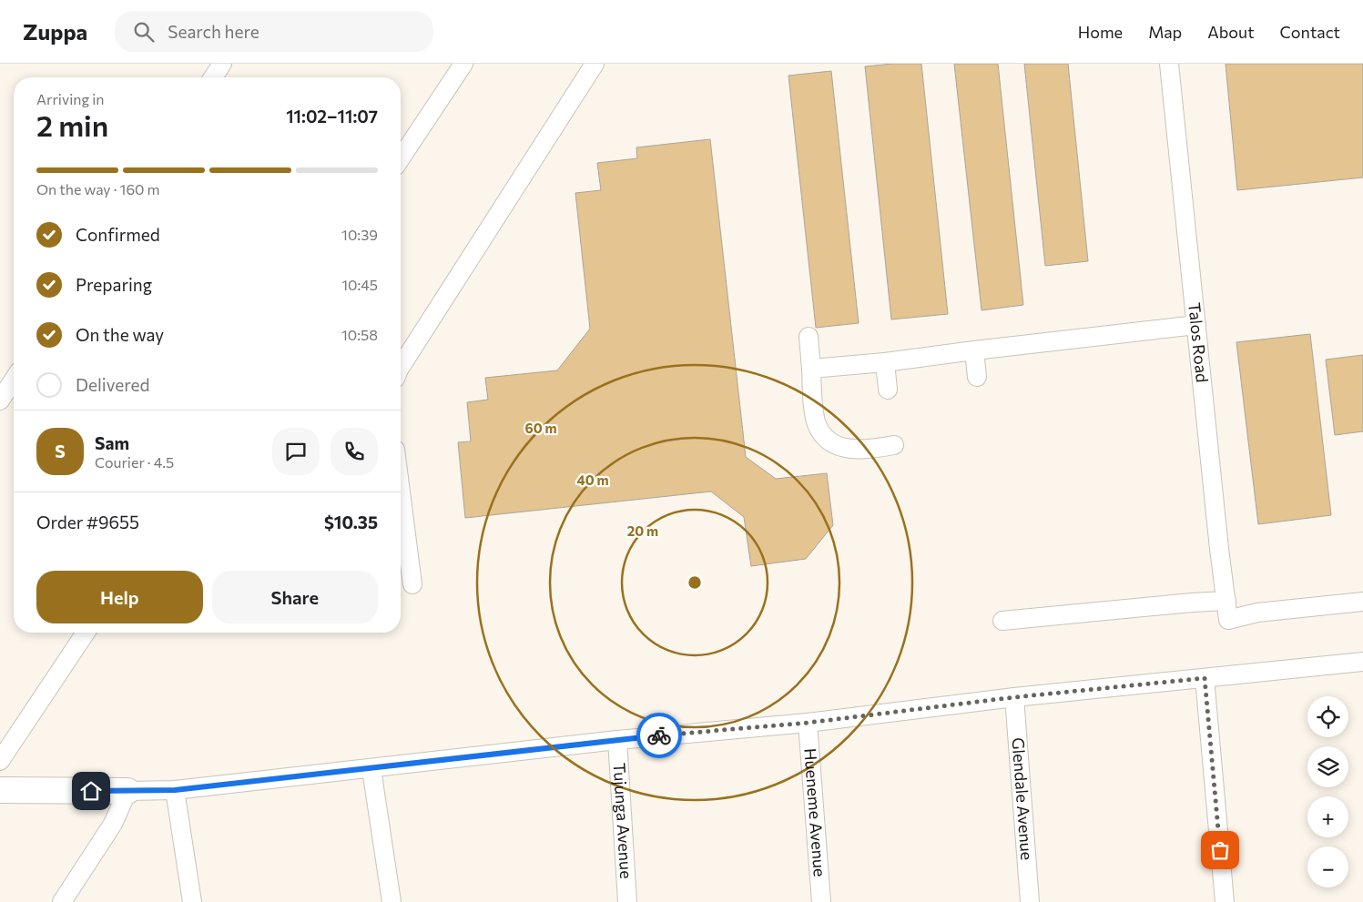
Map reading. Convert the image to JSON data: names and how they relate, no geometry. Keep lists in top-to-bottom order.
{
  "streets": {
    "street": [
      "Talos Road",
      "Glendale Avenue",
      "Hueneme Avenue",
      "Tujunga Avenue"
    ]
  },
  "page": {
    "header": "Zuppa",
    "search": "Search here",
    "nav": [
      "Home",
      "Map",
      "About",
      "Contact"
    ],
    "heading": ["2 min", "Arriving in", "11:02–11:07"],
    "panel": [
      "Sam",
      "Courier · 4.5",
      "Order #9655",
      "$10.35"
    ],
    "bar": "On the way · 160 m",
    "list": [
      ["Confirmed", "10:39"],
      ["Preparing", "10:45"],
      ["On the way", "10:58"],
      "Delivered"
    ],
    "round": "S",
    "buttons": ["Help", "Share"],
    "map_buttons": ["+", "−"]
  },
  "rings": ["60 m", "40 m", "20 m"]
}
